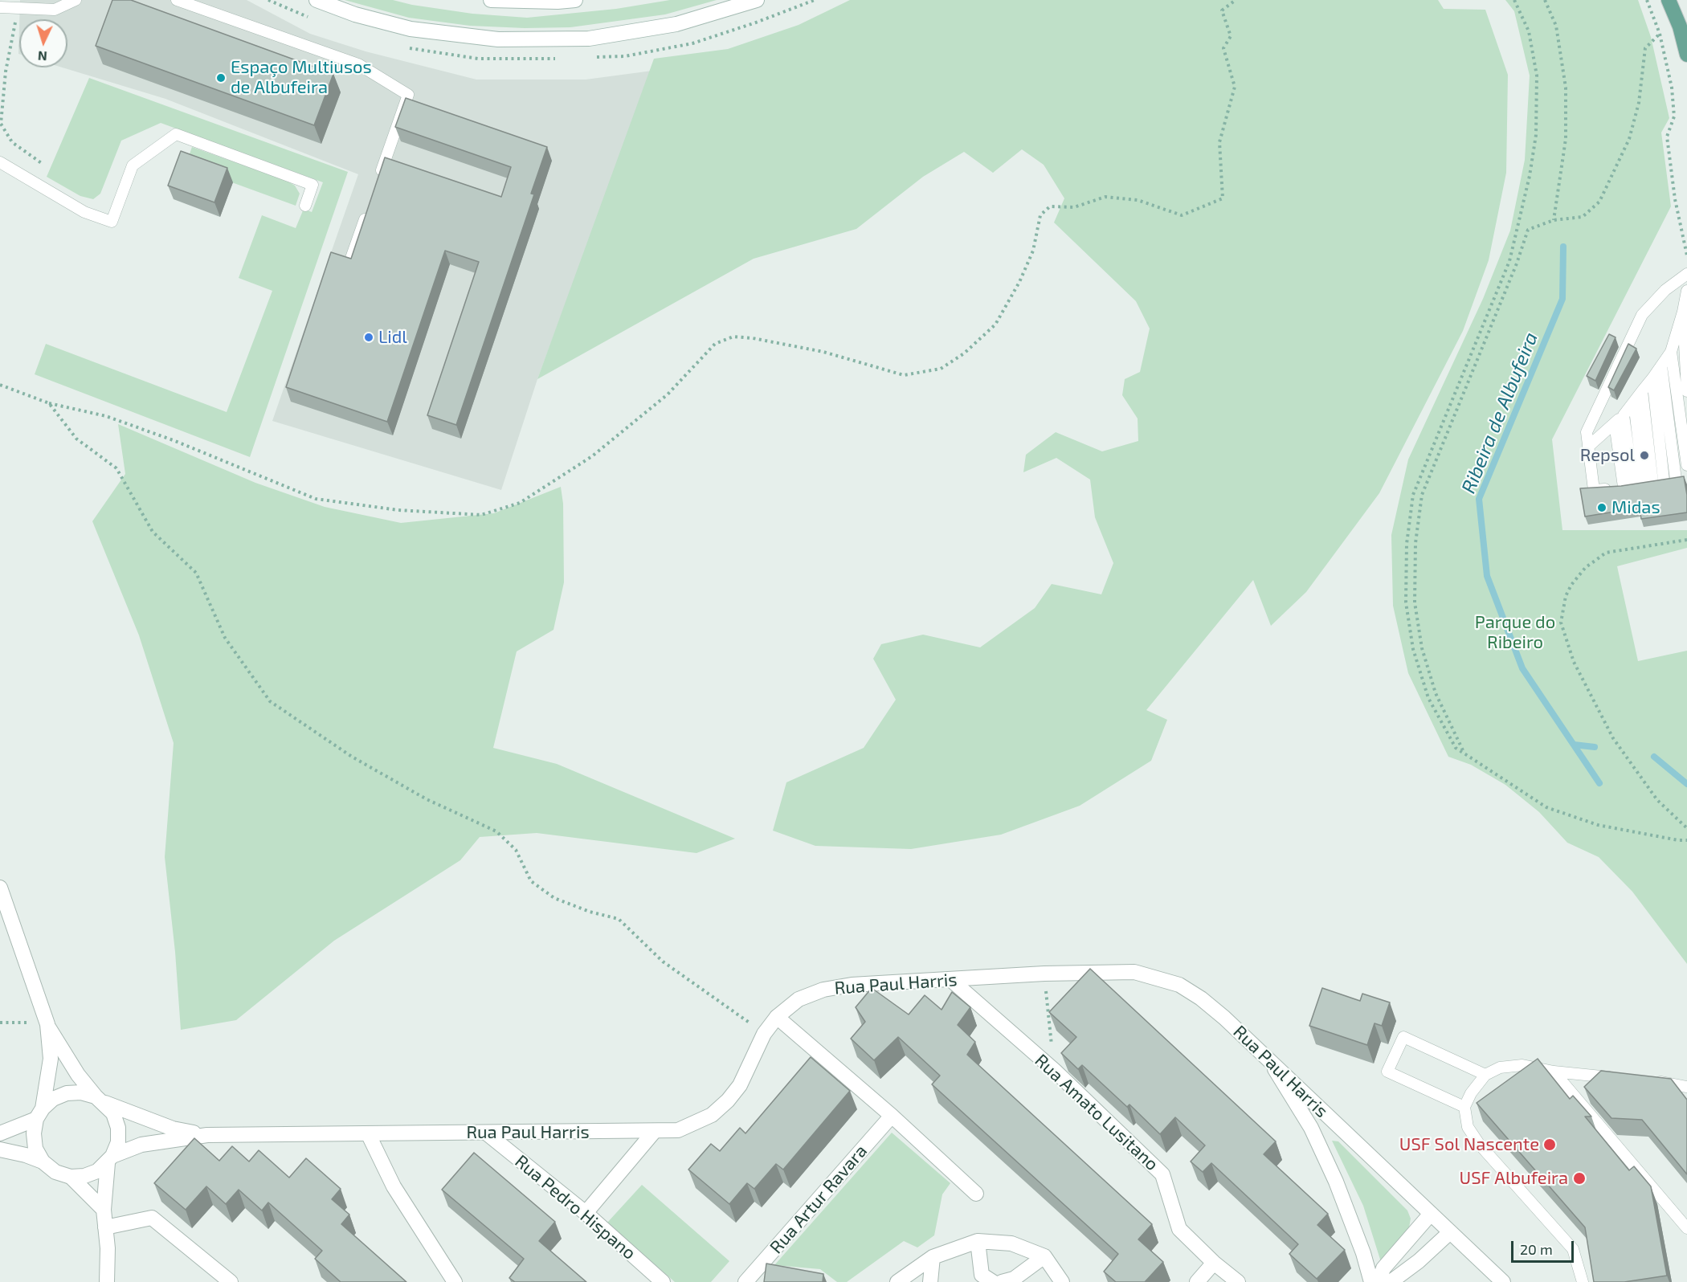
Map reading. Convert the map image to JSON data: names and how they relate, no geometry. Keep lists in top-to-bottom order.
{
  "streets": {
    "street": [
      "Rua Paul Harris",
      "Rua Amato Lusitano",
      "Rua Artur Ravara",
      "Rua Pedro Hispano"
    ]
  },
  "crossings": [
    ["Rua Paul Harris", "Rua Amato Lusitano"],
    ["Rua Paul Harris", "Rua Pedro Hispano"]
  ],
  "water": ["Ribeira de Albufeira"],
  "parks": ["Parque do Ribeiro"],
  "places": [
    "Espaço Multiusos de Albufeira",
    "Lidl",
    "Repsol",
    "Midas",
    "USF Sol Nascente",
    "USF Albufeira"
  ],
  "scale_bar": "20 m",
  "north": "bottom"
}
